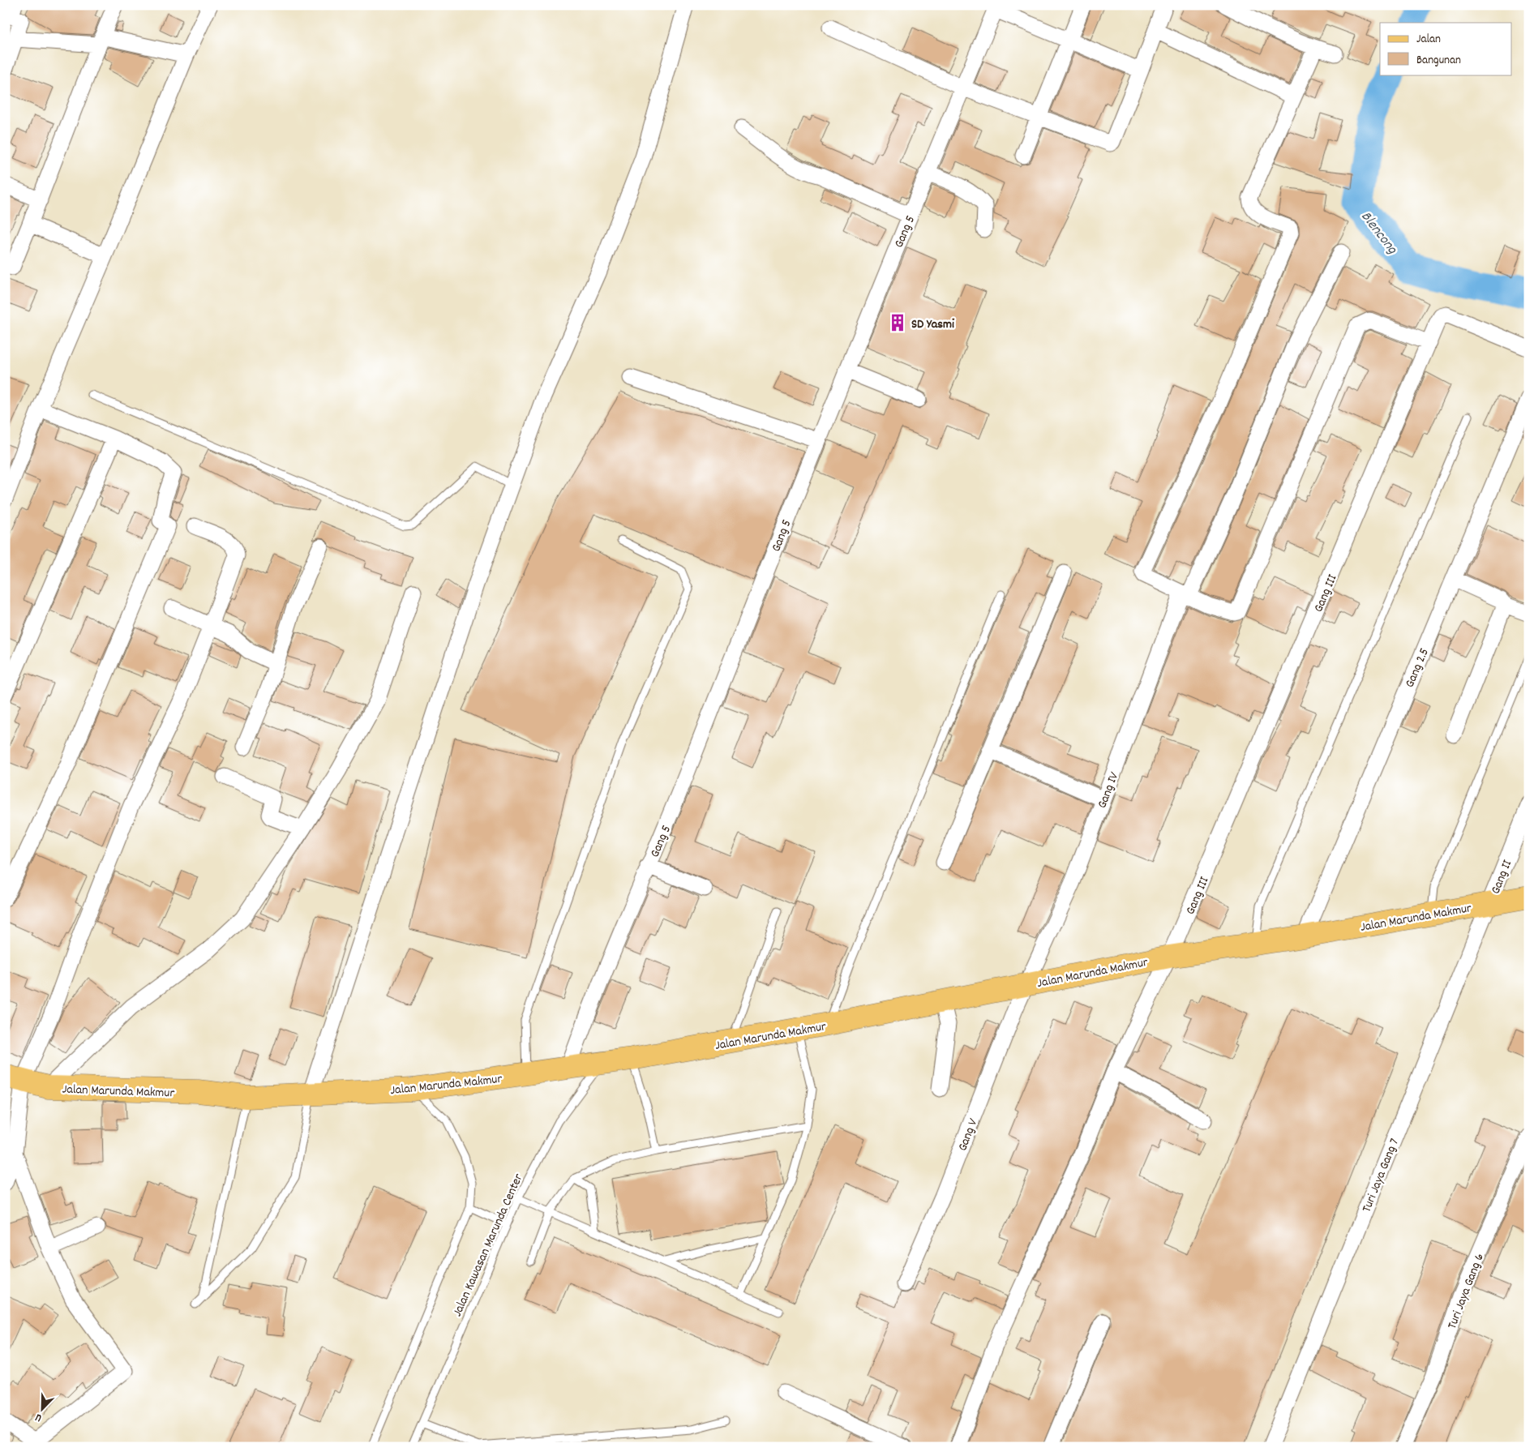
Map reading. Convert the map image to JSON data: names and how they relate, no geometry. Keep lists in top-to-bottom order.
{
  "streets": {
    "main road": ["Jalan Marunda Makmur"],
    "street": [
      "Gang 5",
      "Gang III",
      "Gang 2.5",
      "Gang IV",
      "Gang II",
      "Gang V",
      "Turi Jaya Gang 7",
      "Turi Jaya Gang 6"
    ],
    "lane": ["Jalan Kawasan Marunda Center"]
  },
  "crossings": [
    ["Gang 5", "Jalan Marunda Makmur"],
    ["Gang III", "Jalan Marunda Makmur"],
    ["Gang 2.5", "Jalan Marunda Makmur"],
    ["Gang IV", "Jalan Marunda Makmur"],
    ["Gang IV", "Gang V"],
    ["Gang II", "Jalan Marunda Makmur"],
    ["Gang II", "Turi Jaya Gang 7"],
    ["Jalan Marunda Makmur", "Gang V"],
    ["Jalan Marunda Makmur", "Turi Jaya Gang 7"],
    ["Jalan Marunda Makmur", "Jalan Kawasan Marunda Center"]
  ],
  "water": ["Blencong"],
  "places": {
    "building": ["SD Yasmi"]
  },
  "legend": ["Jalan", "Bangunan"],
  "north": "bottom left"
}
